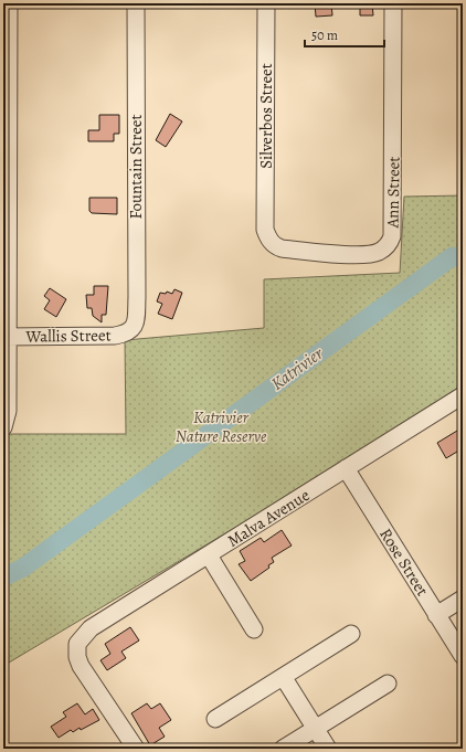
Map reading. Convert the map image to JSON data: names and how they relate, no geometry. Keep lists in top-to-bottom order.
{
  "streets": {
    "street": [
      "Silverbos Street",
      "Fountain Street",
      "Ann Street",
      "Wallis Street",
      "Malva Avenue",
      "Rose Street"
    ]
  },
  "crossings": [
    ["Silverbos Street", "Ann Street"],
    ["Fountain Street", "Wallis Street"],
    ["Malva Avenue", "Rose Street"]
  ],
  "water": ["Katrivier"],
  "parks": ["Katrivier Nature Reserve"],
  "scale_bar": "50 m"
}
